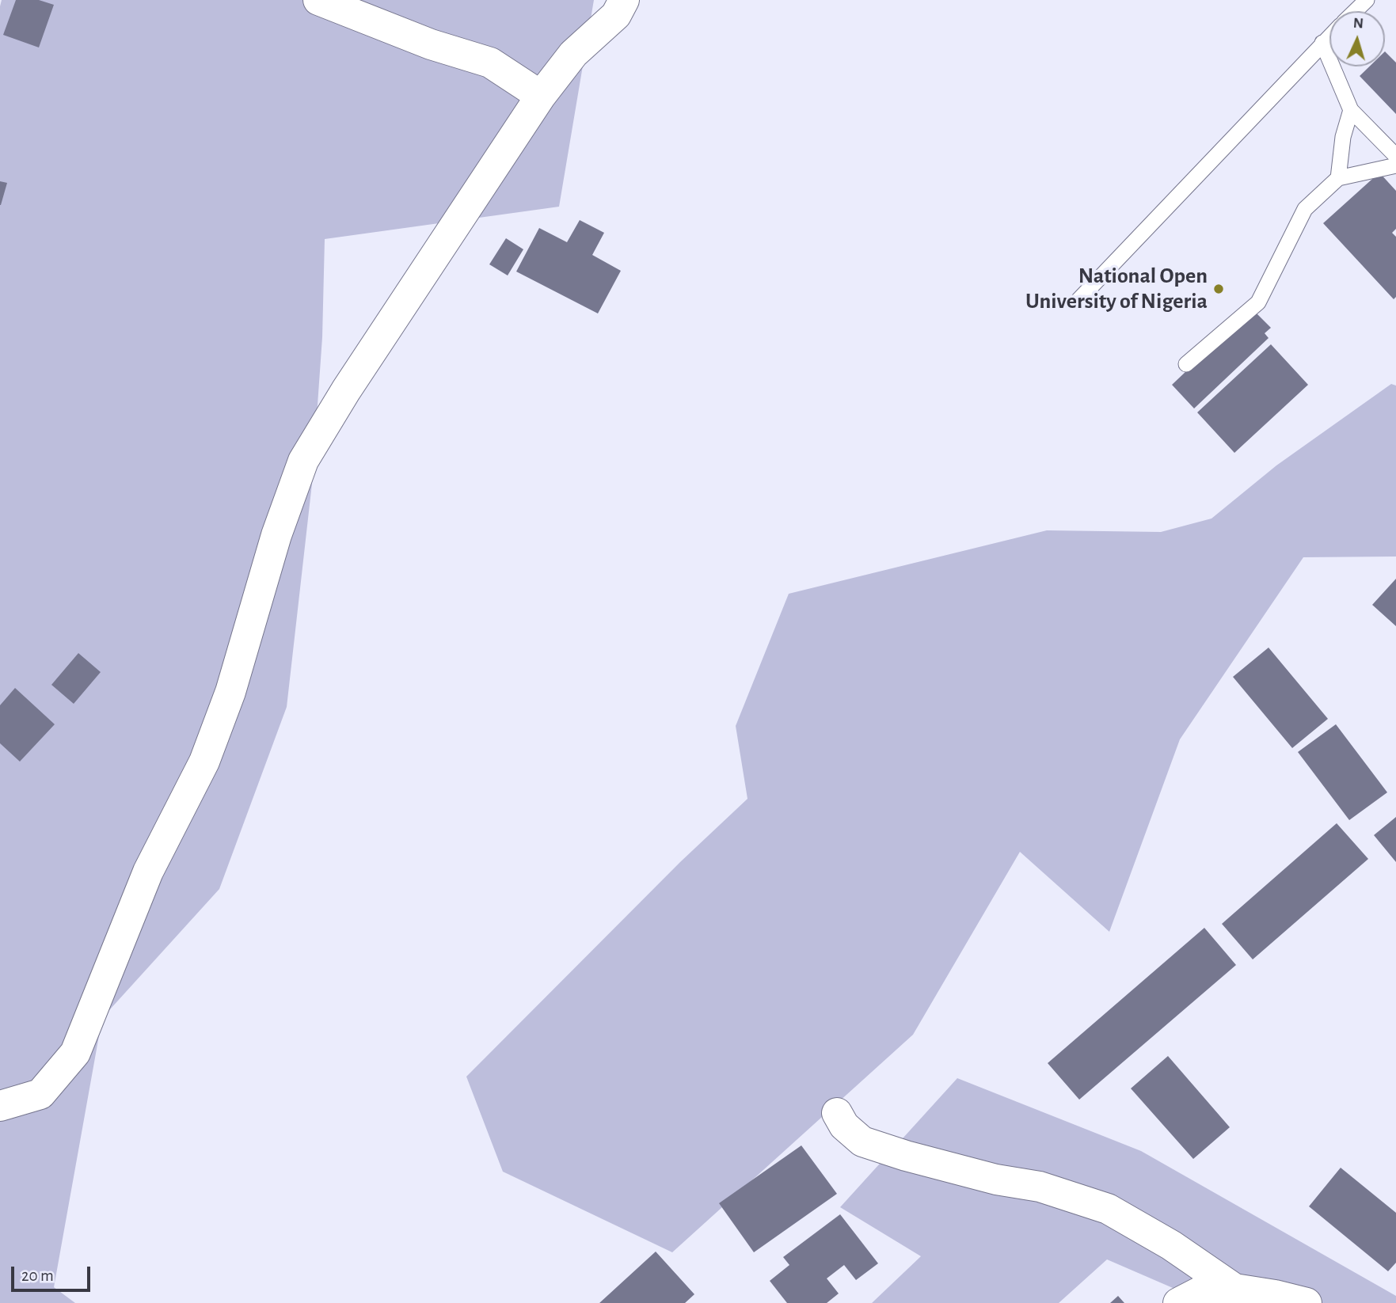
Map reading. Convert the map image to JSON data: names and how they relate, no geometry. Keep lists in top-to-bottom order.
{
  "places": ["National Open University of Nigeria"],
  "scale_bar": "20 m",
  "north": "top"
}
